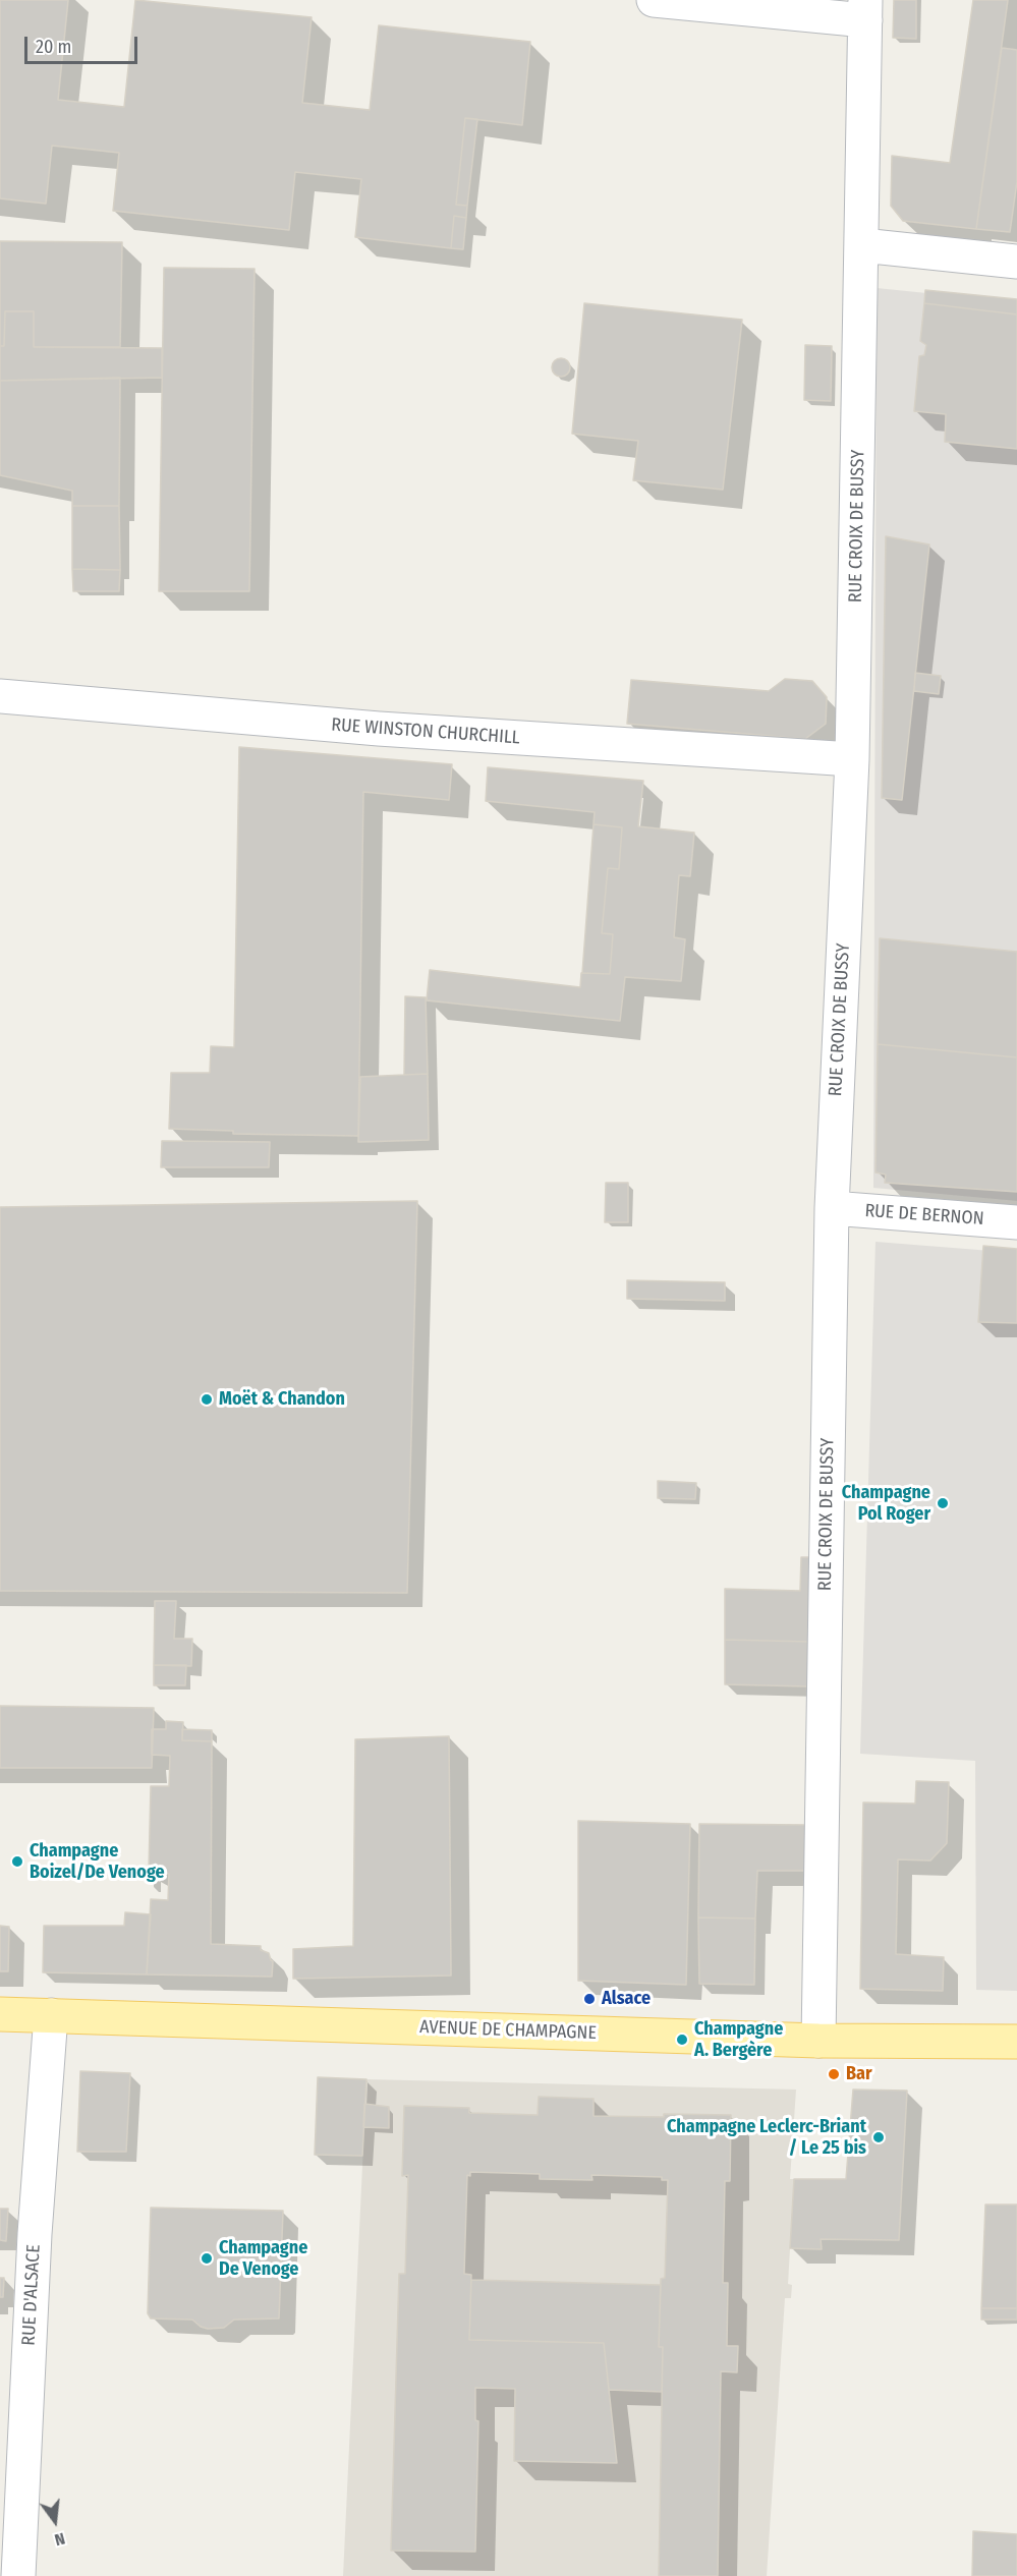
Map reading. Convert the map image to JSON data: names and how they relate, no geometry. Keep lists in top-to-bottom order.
{
  "streets": {
    "main road": ["AVENUE DE CHAMPAGNE"],
    "street": [
      "RUE CROIX DE BUSSY",
      "RUE WINSTON CHURCHILL",
      "RUE DE BERNON",
      "RUE D'ALSACE"
    ]
  },
  "crossings": [
    ["RUE CROIX DE BUSSY", "RUE WINSTON CHURCHILL"],
    ["RUE CROIX DE BUSSY", "RUE DE BERNON"],
    ["RUE CROIX DE BUSSY", "AVENUE DE CHAMPAGNE"],
    ["AVENUE DE CHAMPAGNE", "RUE D'ALSACE"]
  ],
  "places": [
    "Moёt & Chandon",
    "Champagne Pol Roger",
    "Champagne Boizel/De Venoge",
    "Alsace",
    "Champagne A. Bergère",
    "Bar",
    "Champagne Leclerc-Briant / Le 25 bis",
    "Champagne De Venoge"
  ],
  "scale_bar": "20 m",
  "north": "bottom"
}
